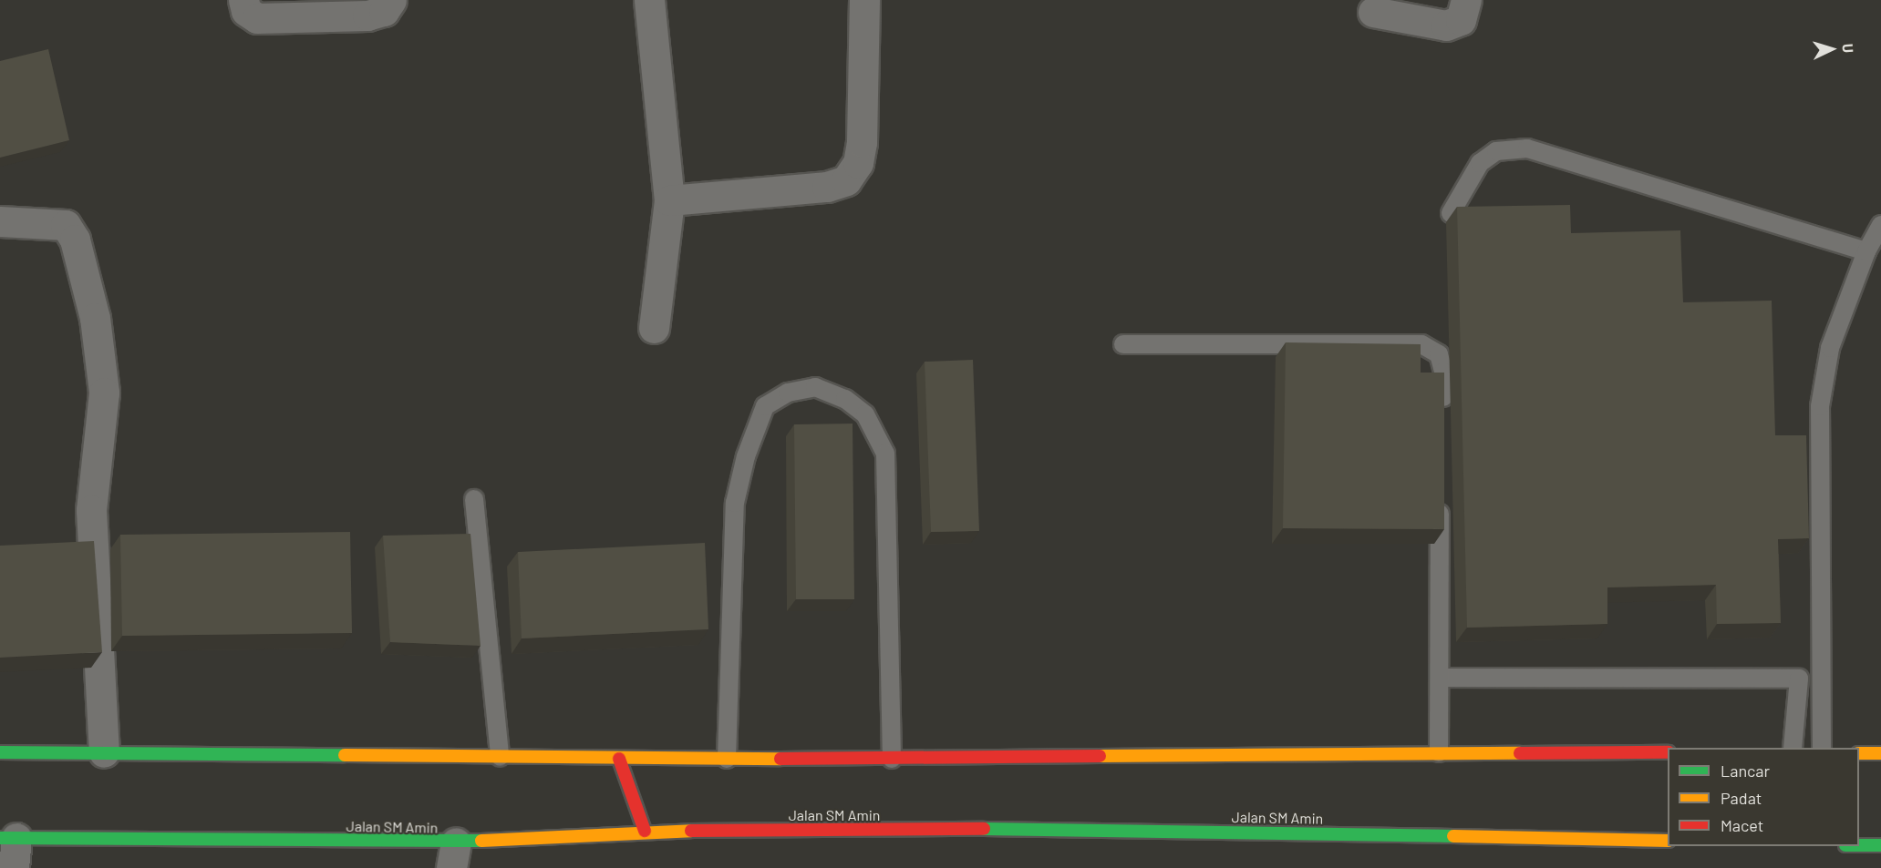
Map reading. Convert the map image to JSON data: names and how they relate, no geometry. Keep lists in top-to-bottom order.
{
  "streets": {
    "main road": ["Jalan SM Amin"]
  },
  "legend": ["Lancar", "Padat", "Macet"],
  "north": "right"
}
